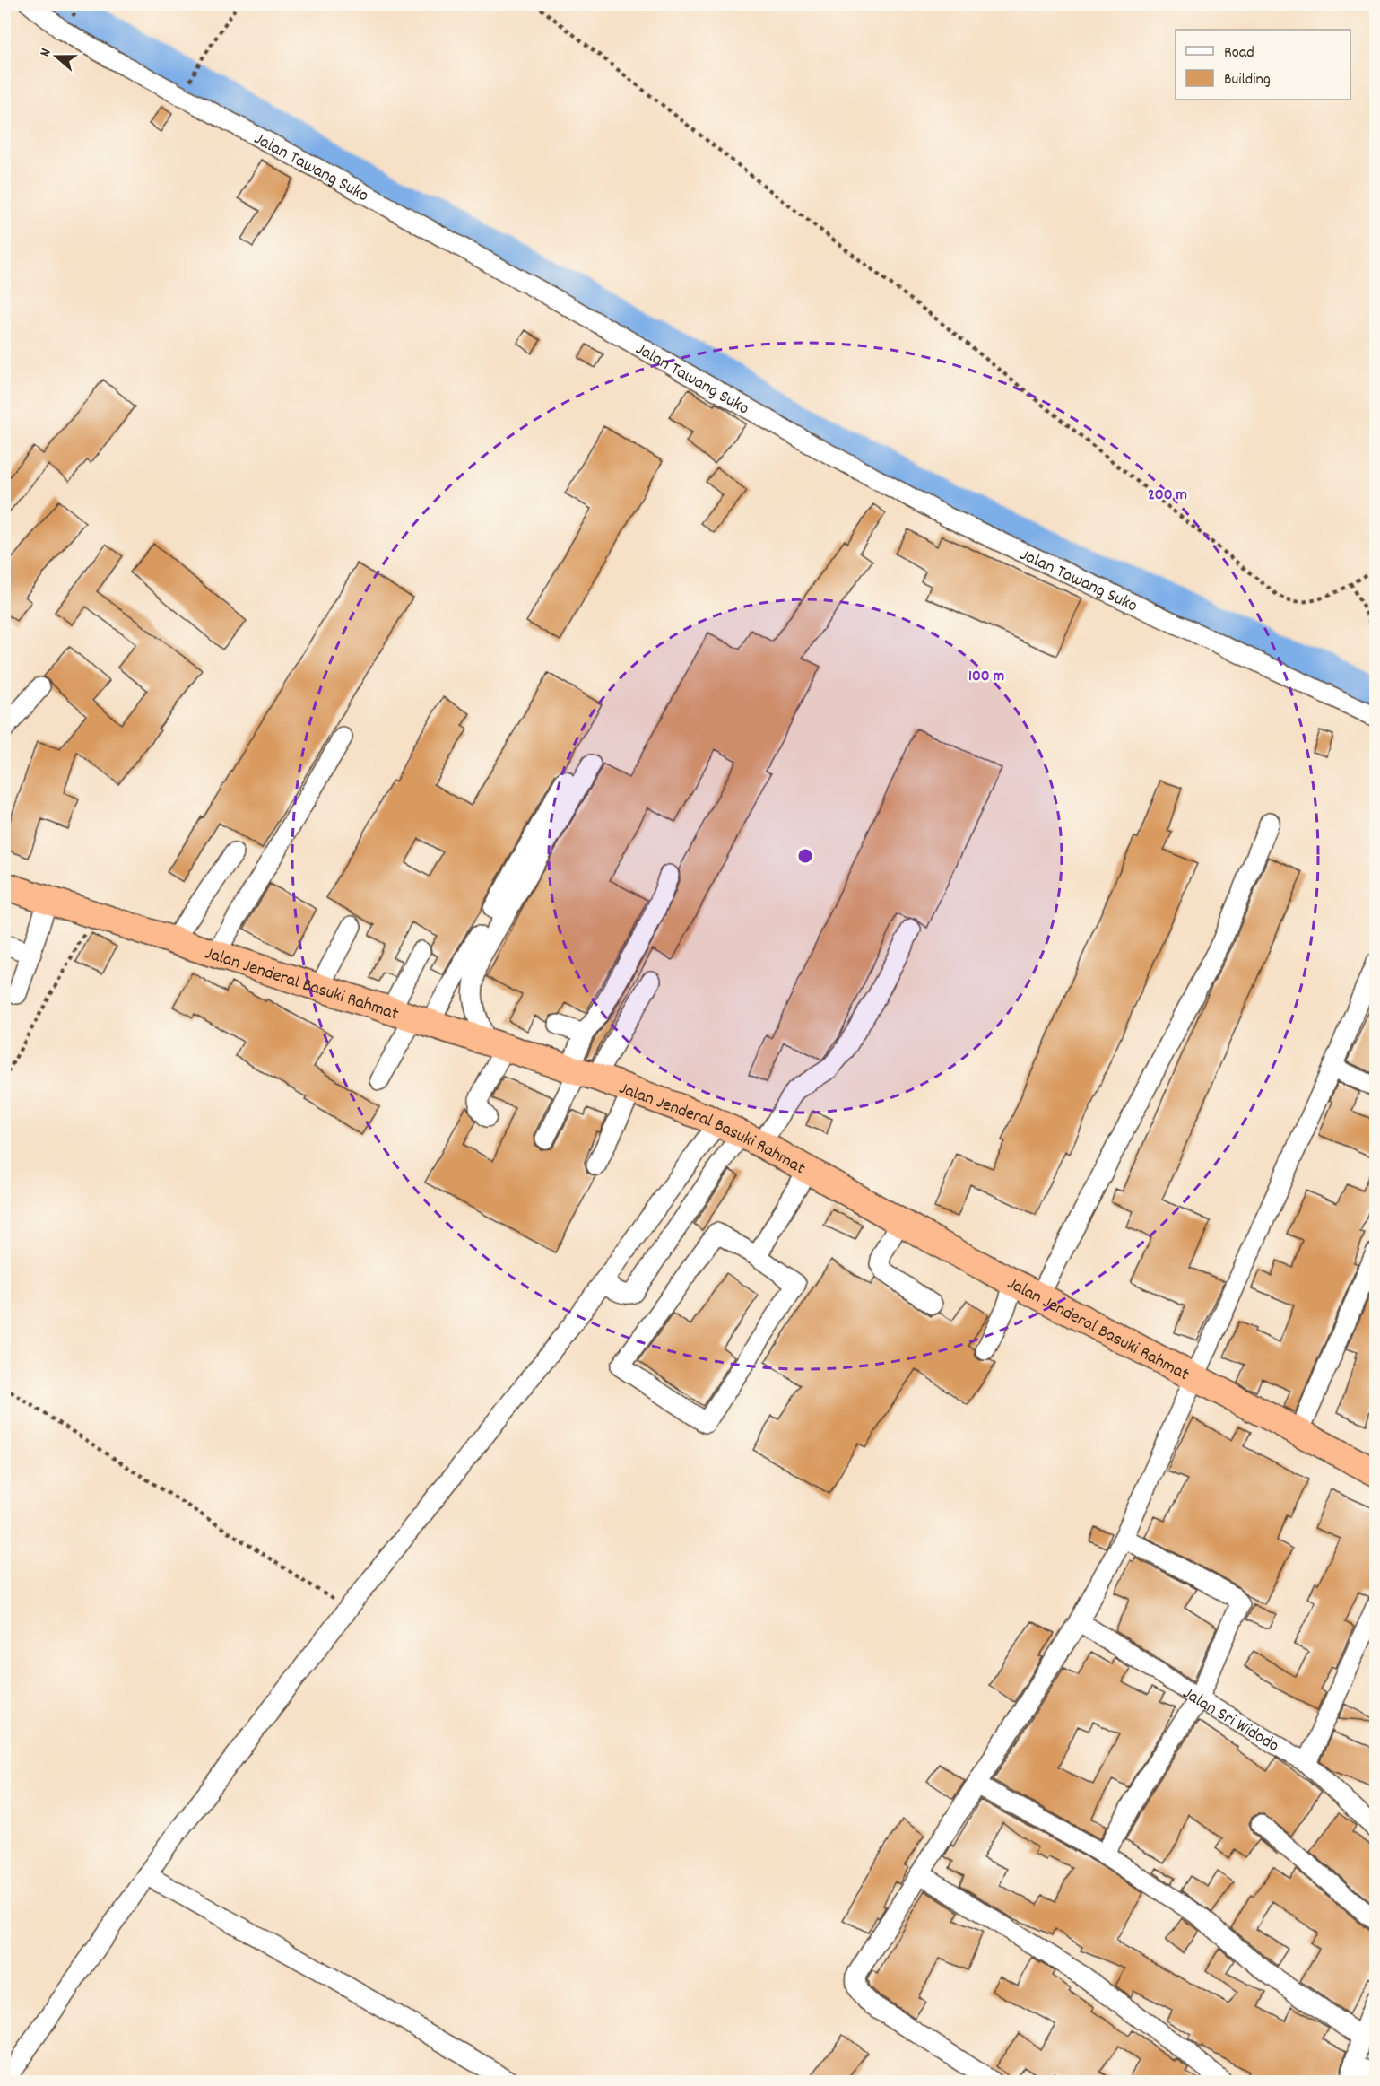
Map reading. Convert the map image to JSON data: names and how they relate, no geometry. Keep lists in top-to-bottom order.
{
  "streets": {
    "highway": ["Jalan Jenderal Basuki Rahmat"],
    "street": ["Jalan Tawang Suko", "Jalan Sri Widodo"]
  },
  "legend": ["Road", "Building"],
  "north": "left",
  "rings": ["200 m", "100 m"]
}
